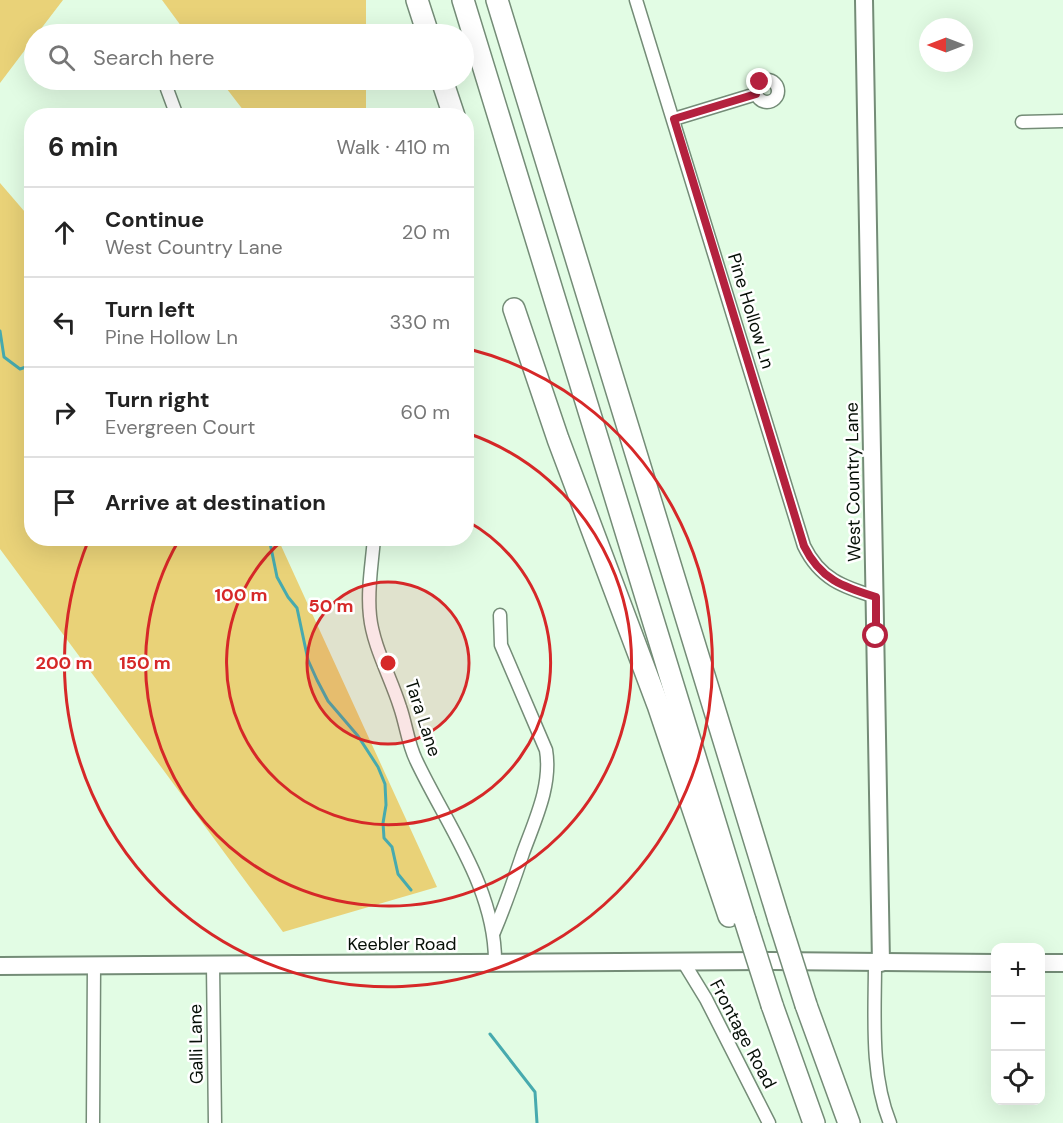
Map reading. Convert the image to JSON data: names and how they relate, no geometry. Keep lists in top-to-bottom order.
{
  "streets": {
    "street": [
      "Pine Hollow Ln",
      "West Country Lane",
      "Tara Lane",
      "Keebler Road",
      "Frontage Road",
      "Galli Lane"
    ]
  },
  "crossings": [
    ["Pine Hollow Ln", "West Country Lane"],
    ["West Country Lane", "Keebler Road"],
    ["Tara Lane", "Keebler Road"],
    ["Keebler Road", "Frontage Road"],
    ["Keebler Road", "Galli Lane"]
  ],
  "north": "left",
  "page": {
    "search": "Search here",
    "heading": ["6 min", "Walk · 410 m"],
    "list": [
      ["Continue", "West Country Lane", "20 m"],
      ["Turn left", "Pine Hollow Ln", "330 m"],
      ["Turn right", "Evergreen Court", "60 m"],
      "Arrive at destination"
    ],
    "map_buttons": ["+", "−"]
  },
  "rings": [
    "100 m",
    "50 m",
    "200 m",
    "150 m"
  ]
}
